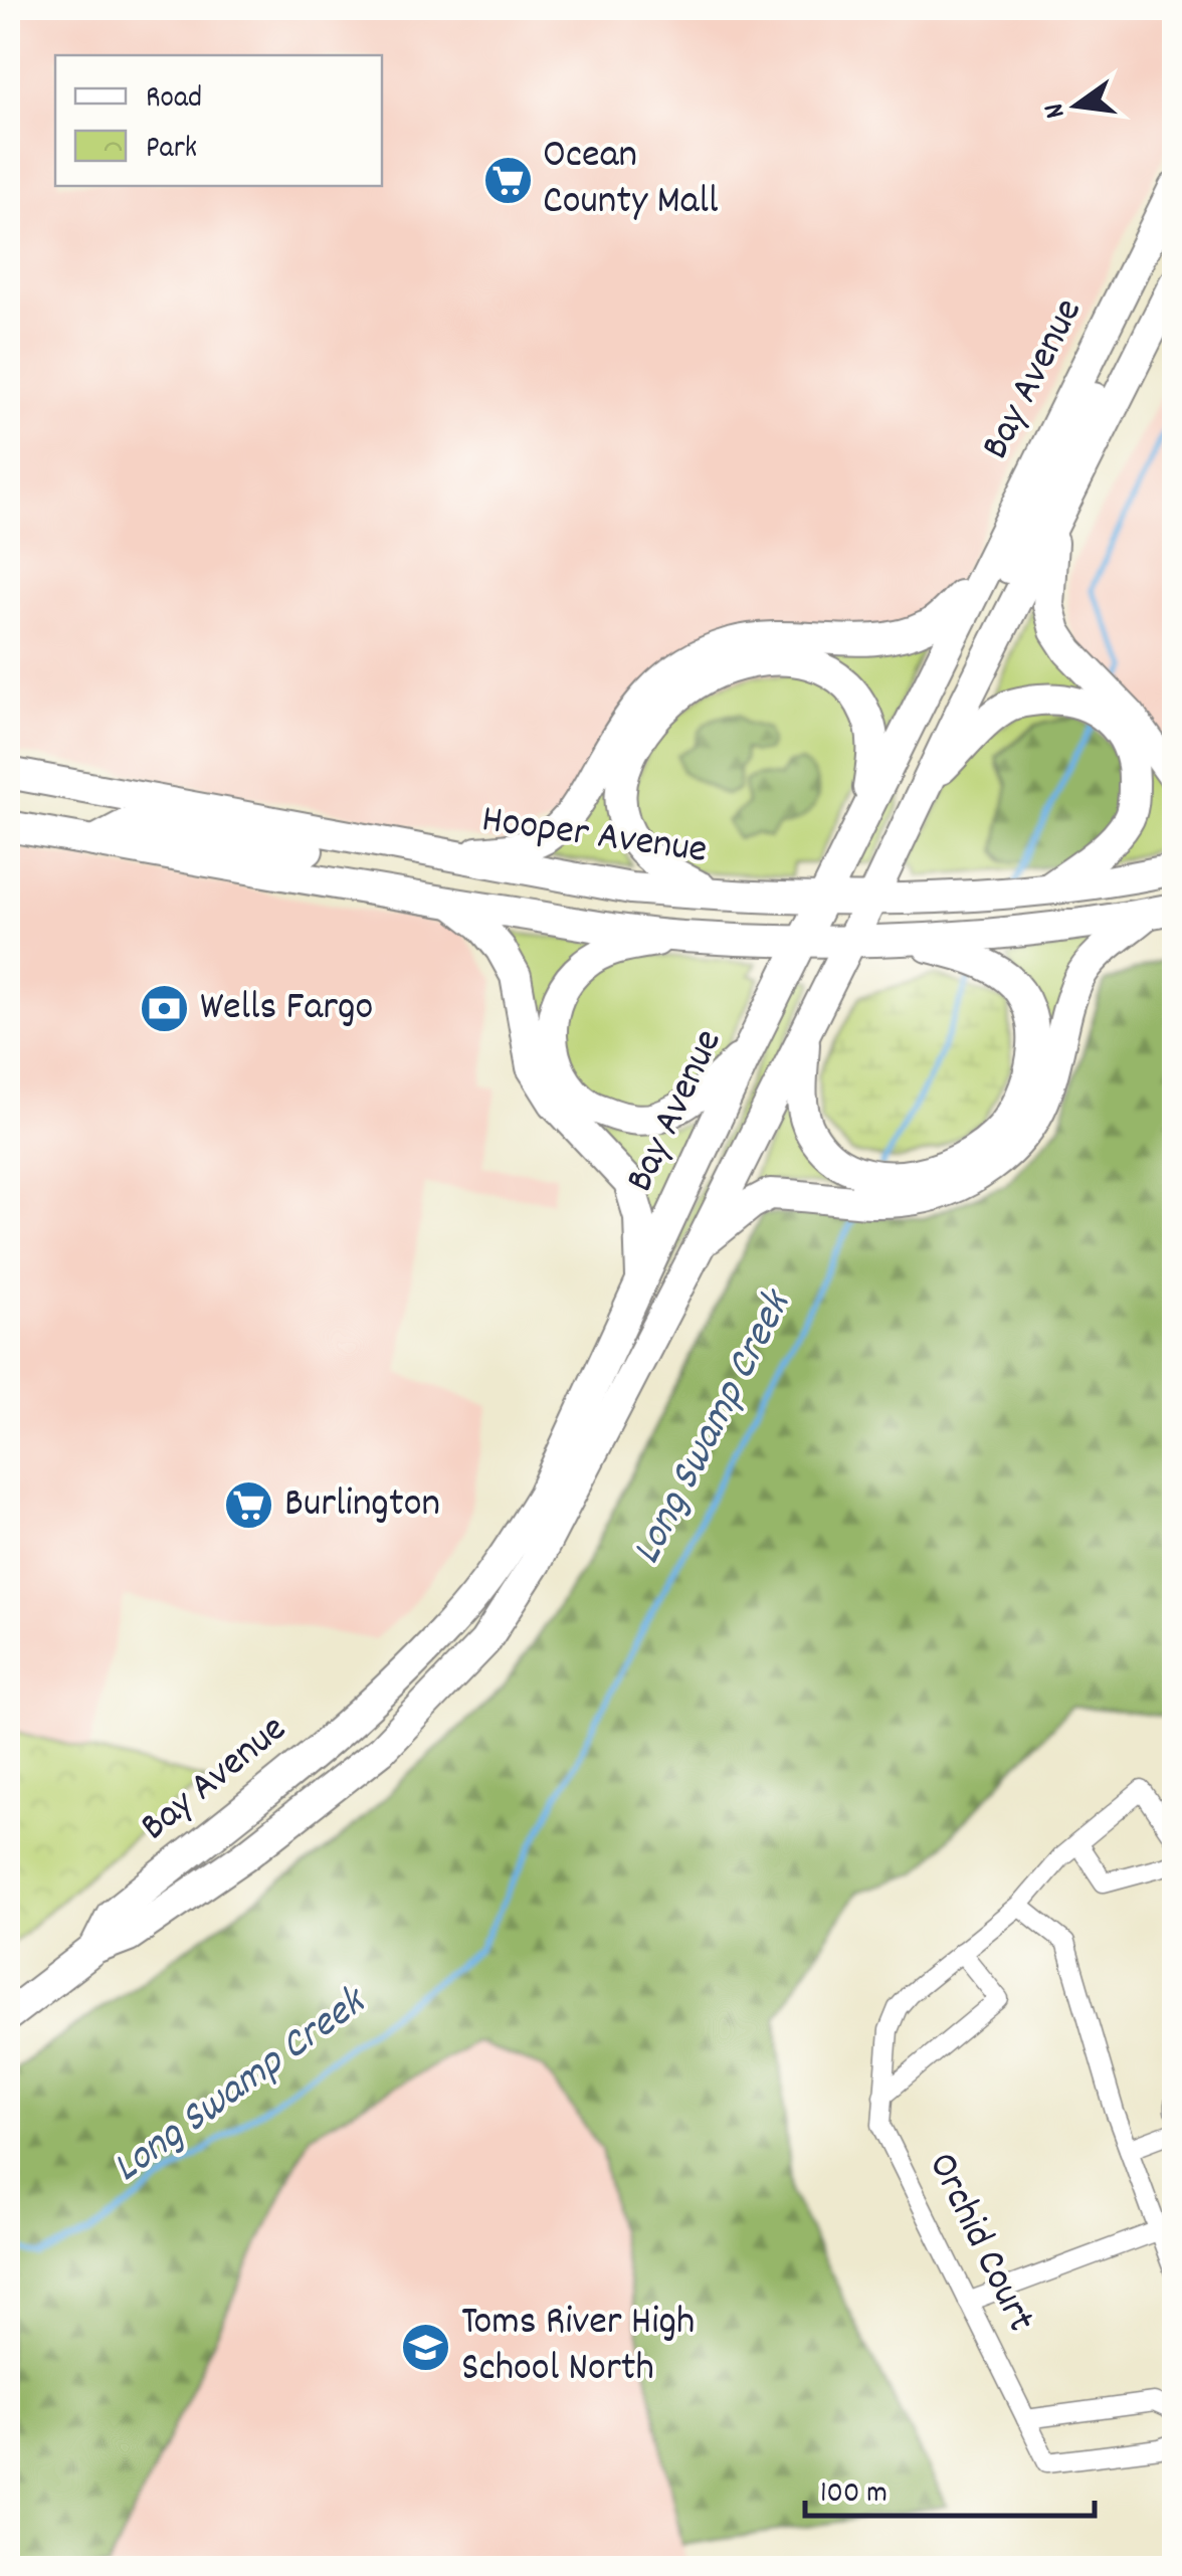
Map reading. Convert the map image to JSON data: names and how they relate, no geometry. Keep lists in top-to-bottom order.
{
  "streets": {
    "main road": ["Bay Avenue", "Hooper Avenue"],
    "street": ["Orchid Court"]
  },
  "crossings": [
    ["Bay Avenue", "Hooper Avenue"]
  ],
  "water": ["Long Swamp Creek"],
  "places": {
    "supermarket": ["Ocean County Mall", "Burlington"],
    "bank": ["Wells Fargo"],
    "school or university": ["Toms River High School North"]
  },
  "legend": ["Road", "Park"],
  "scale_bar": "100 m",
  "north": "left"
}
